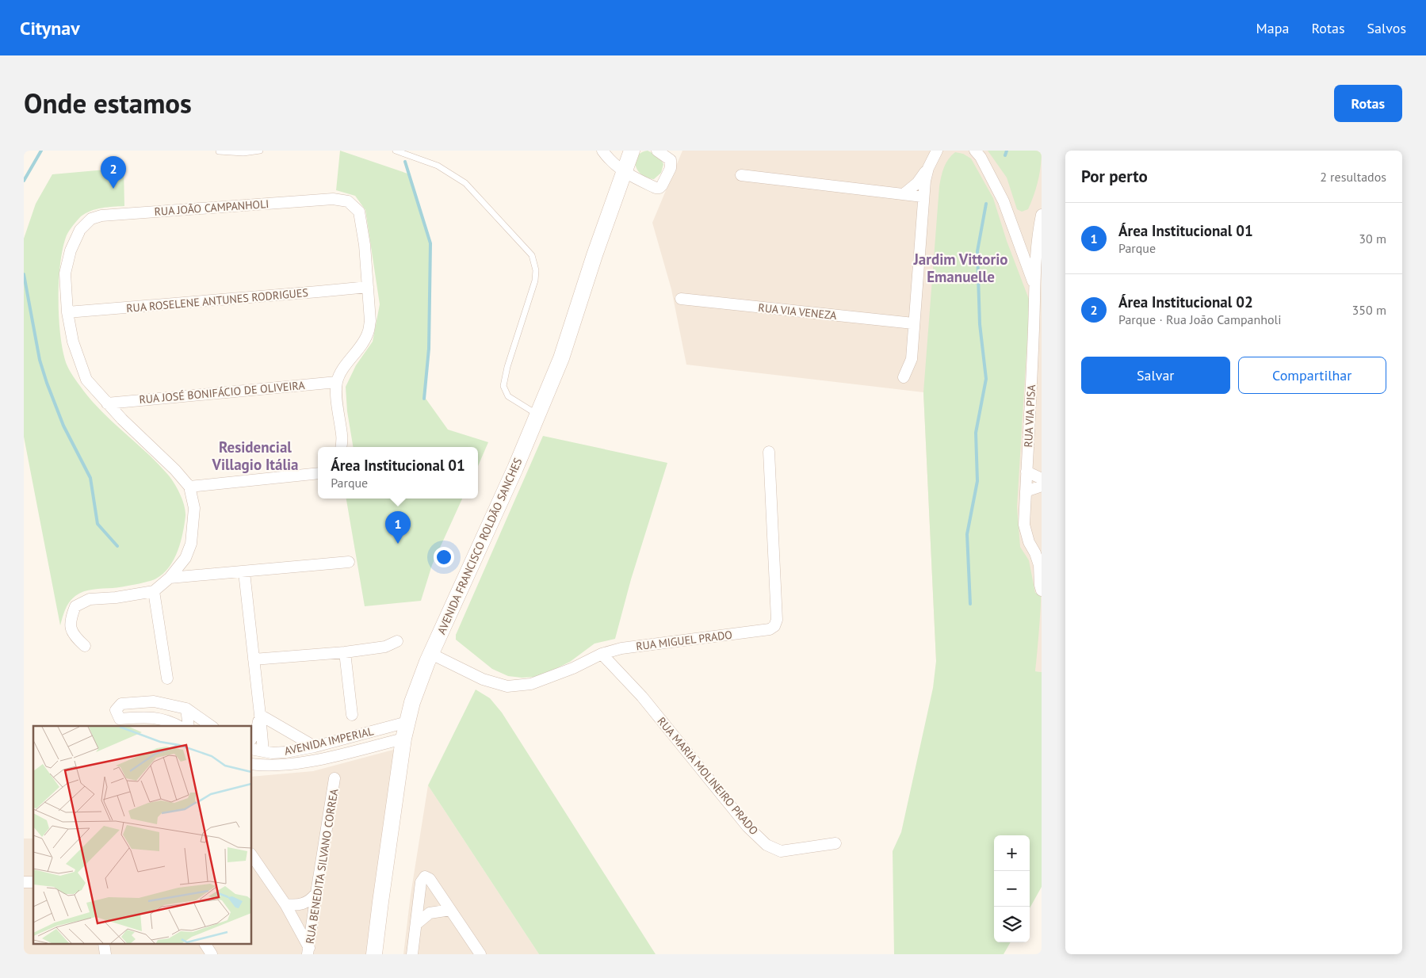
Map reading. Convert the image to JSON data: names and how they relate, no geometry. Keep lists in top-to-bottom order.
{
  "streets": {
    "street": [
      "RUA JOÃO CAMPANHOLI",
      "RUA ROSELENE ANTUNES RODRIGUES",
      "RUA VIA VENEZA",
      "RUA JOSÉ BONIFÁCIO DE OLIVEIRA",
      "RUA VIA PISA",
      "AVENIDA FRANCISCO ROLDÃO SANCHES",
      "RUA MIGUEL PRADO",
      "AVENIDA IMPERIAL",
      "RUA MARIA MOLINEIRO PRADO",
      "RUA BENEDITA SILVANO CORREA"
    ]
  },
  "crossings": [
    ["RUA JOÃO CAMPANHOLI", "RUA ROSELENE ANTUNES RODRIGUES"],
    ["AVENIDA FRANCISCO ROLDÃO SANCHES", "RUA MIGUEL PRADO"],
    ["AVENIDA FRANCISCO ROLDÃO SANCHES", "AVENIDA IMPERIAL"],
    ["RUA MIGUEL PRADO", "RUA MARIA MOLINEIRO PRADO"]
  ],
  "districts": ["Jardim Vittorio Emanuelle", "Residencial Villagio Itália"],
  "page": {
    "header": "Citynav",
    "nav": ["Mapa", "Rotas", "Salvos"],
    "title": "Onde estamos",
    "buttons": [
      "Rotas",
      ["Salvar", "Compartilhar"]
    ],
    "heading": ["Por perto", "2 resultados"],
    "pins": ["2", "1"],
    "list": [
      {
        "mark": "1",
        "name": "Área Institucional 01",
        "note": "Parque",
        "value": "30 m"
      },
      {
        "mark": "2",
        "name": "Área Institucional 02",
        "note": "Parque · Rua João Campanholi",
        "value": "350 m"
      }
    ],
    "popup": ["Área Institucional 01", "Parque"],
    "map_buttons": ["+", "−"]
  }
}
